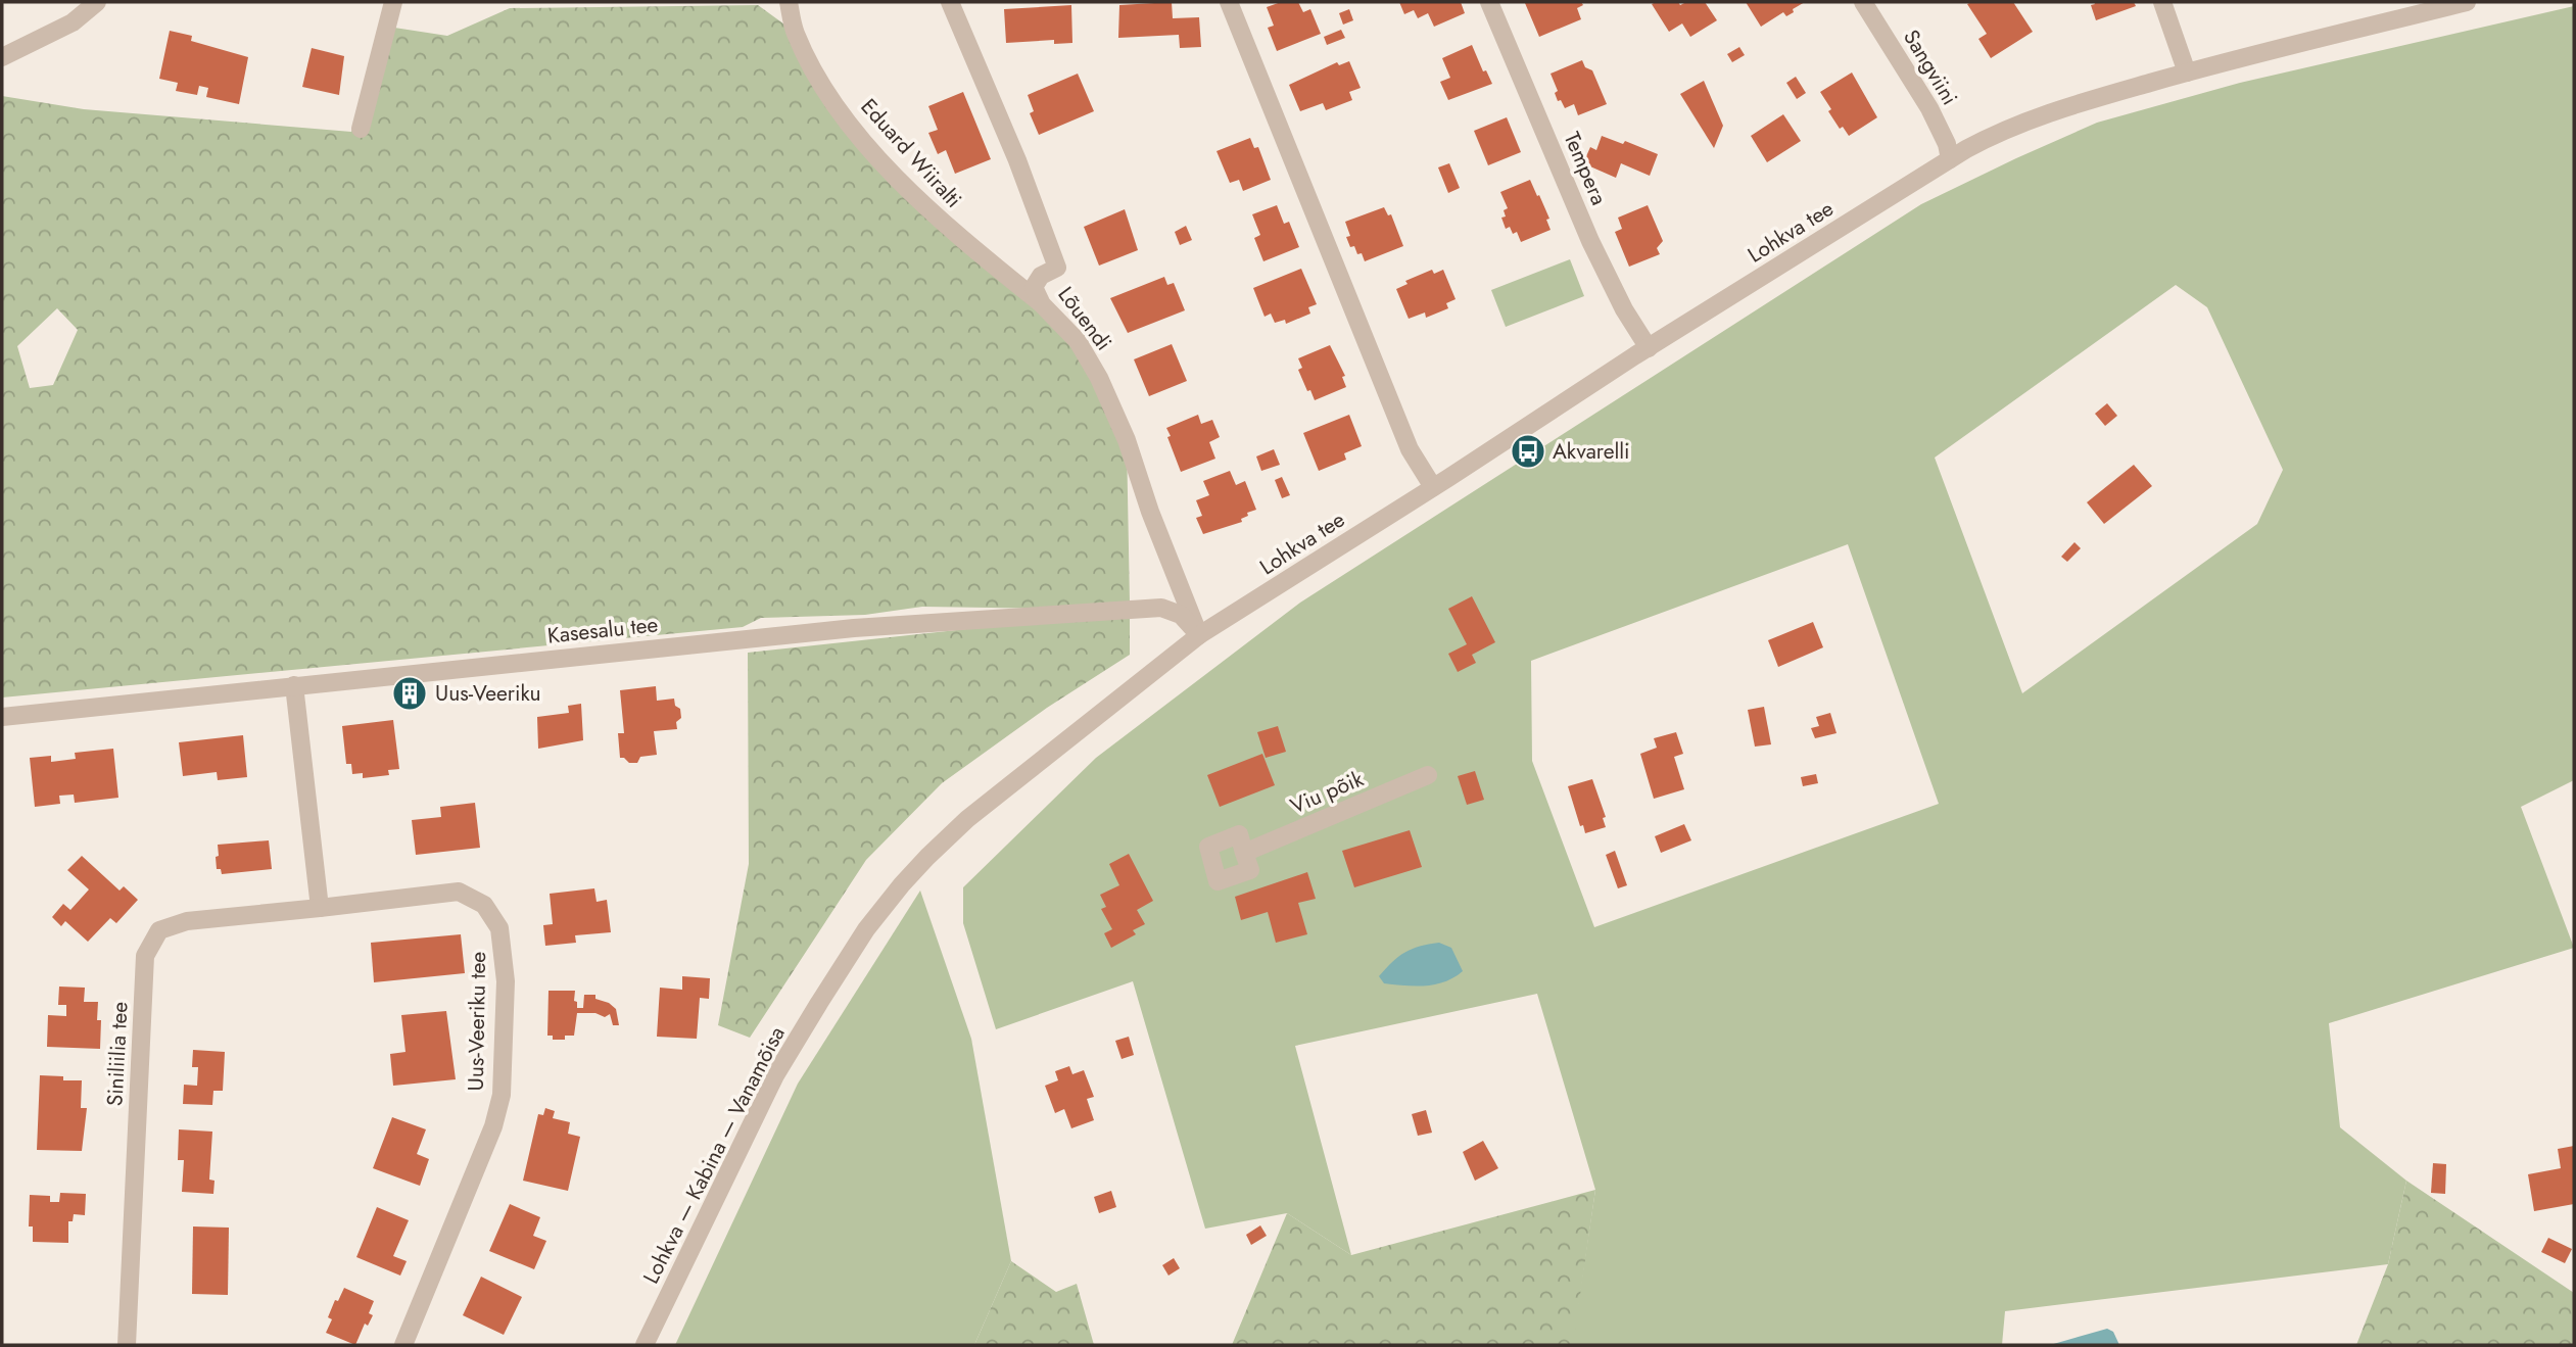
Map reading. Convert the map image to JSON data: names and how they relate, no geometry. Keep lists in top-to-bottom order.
{
  "streets": {
    "street": [
      "Sangviini",
      "Eduard Wiiralti",
      "Tempera",
      "Lohkva tee",
      "Lõuendi",
      "Kasesalu tee",
      "Viu põik",
      "Uus-Veeriku tee",
      "Siniliilia tee",
      "Lohkva — Kabina — Vanamõisa"
    ]
  },
  "crossings": [
    ["Sangviini", "Lohkva tee"],
    ["Eduard Wiiralti", "Lõuendi"],
    ["Tempera", "Lohkva tee"],
    ["Lohkva tee", "Lõuendi"],
    ["Lohkva tee", "Kasesalu tee"],
    ["Lohkva tee", "Lohkva — Kabina — Vanamõisa"],
    ["Lõuendi", "Kasesalu tee"],
    ["Lõuendi", "Lohkva — Kabina — Vanamõisa"],
    ["Kasesalu tee", "Lohkva — Kabina — Vanamõisa"],
    ["Uus-Veeriku tee", "Siniliilia tee"]
  ],
  "places": {
    "bus stop": ["Akvarelli"],
    "building": ["Uus-Veeriku"]
  }
}
